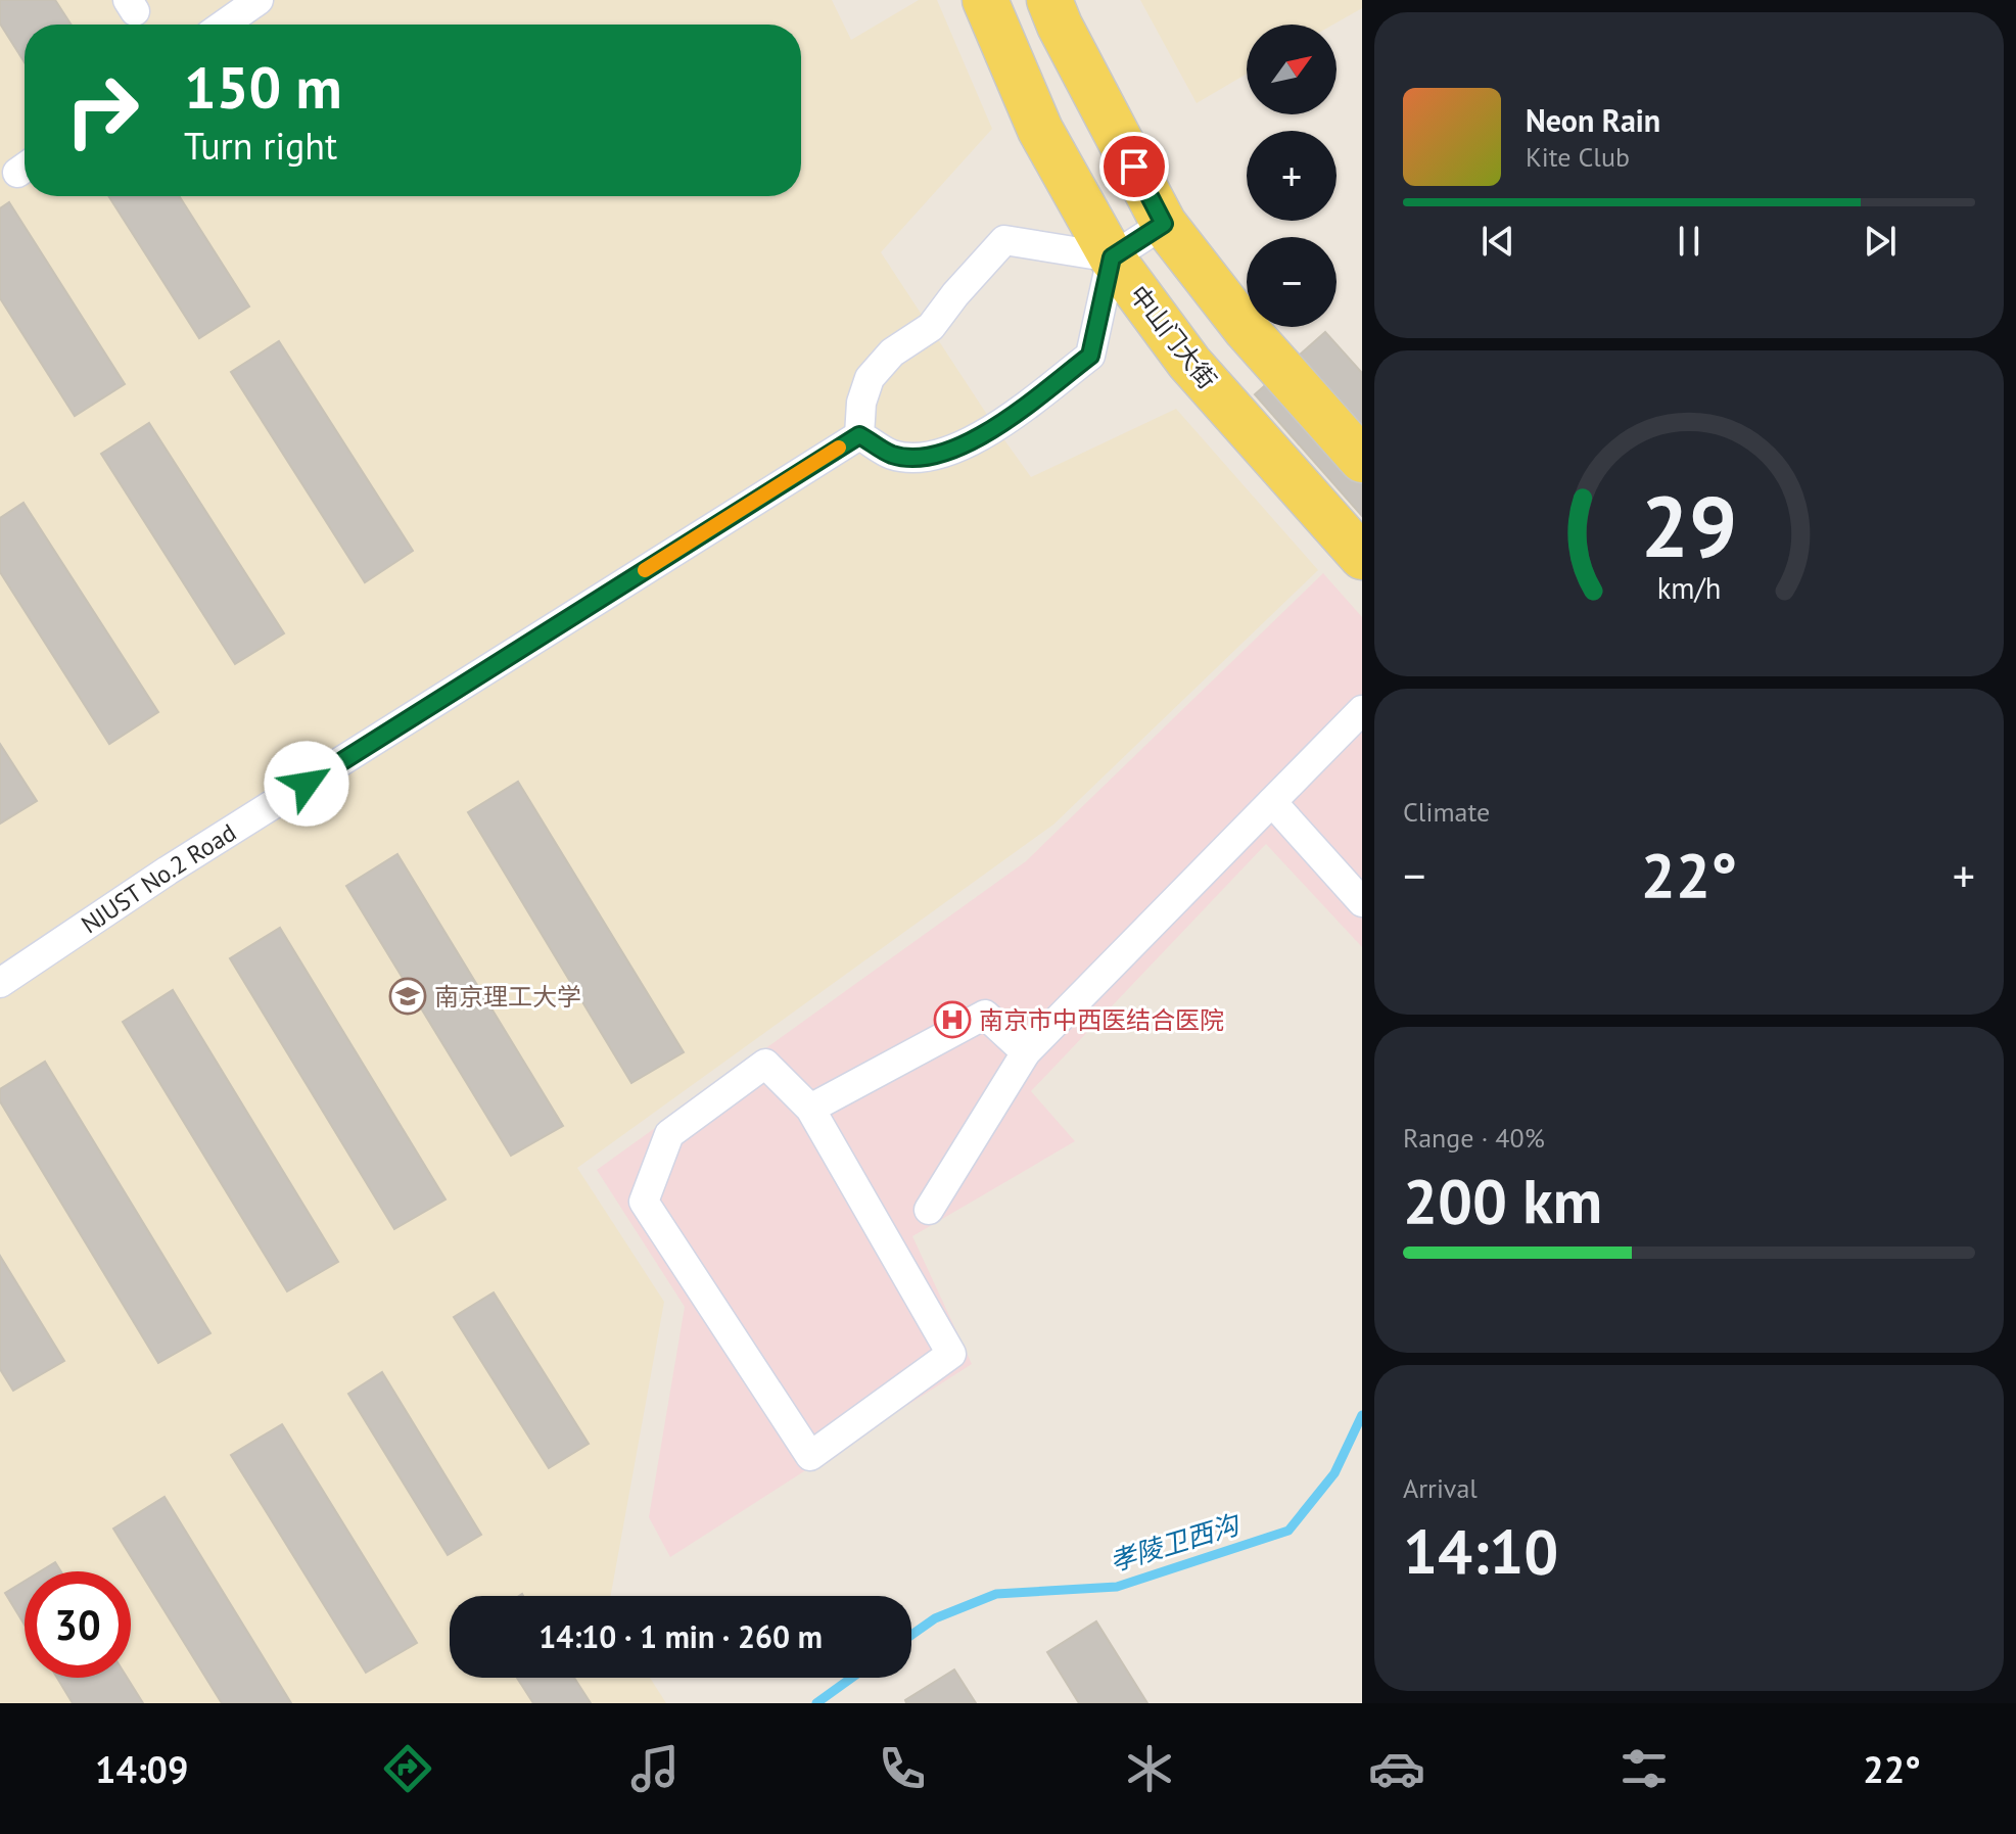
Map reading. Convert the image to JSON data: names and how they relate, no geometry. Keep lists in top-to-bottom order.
{
  "streets": {
    "main road": ["中山门大街"],
    "street": ["NJUST No.2 Road"]
  },
  "water": ["孝陵卫西沟"],
  "places": {
    "school or university": ["南京理工大学"],
    "hospital": ["南京市中西医结合医院"]
  },
  "north": "top right",
  "page": {
    "map_buttons": ["+", "−"],
    "turn": ["150 m", "Turn right"],
    "song": ["Neon Rain", "Kite Club"],
    "tile": [
      "Climate",
      ["Range · 40%", "200 km"],
      ["Arrival", "14:10"]
    ],
    "heat": ["−", "22°", "+"],
    "limit": "30",
    "trip": "14:10 · 1 min · 260 m",
    "tabs": ["14:09", "22°"],
    "gauge": ["29", "km/h"]
  }
}
